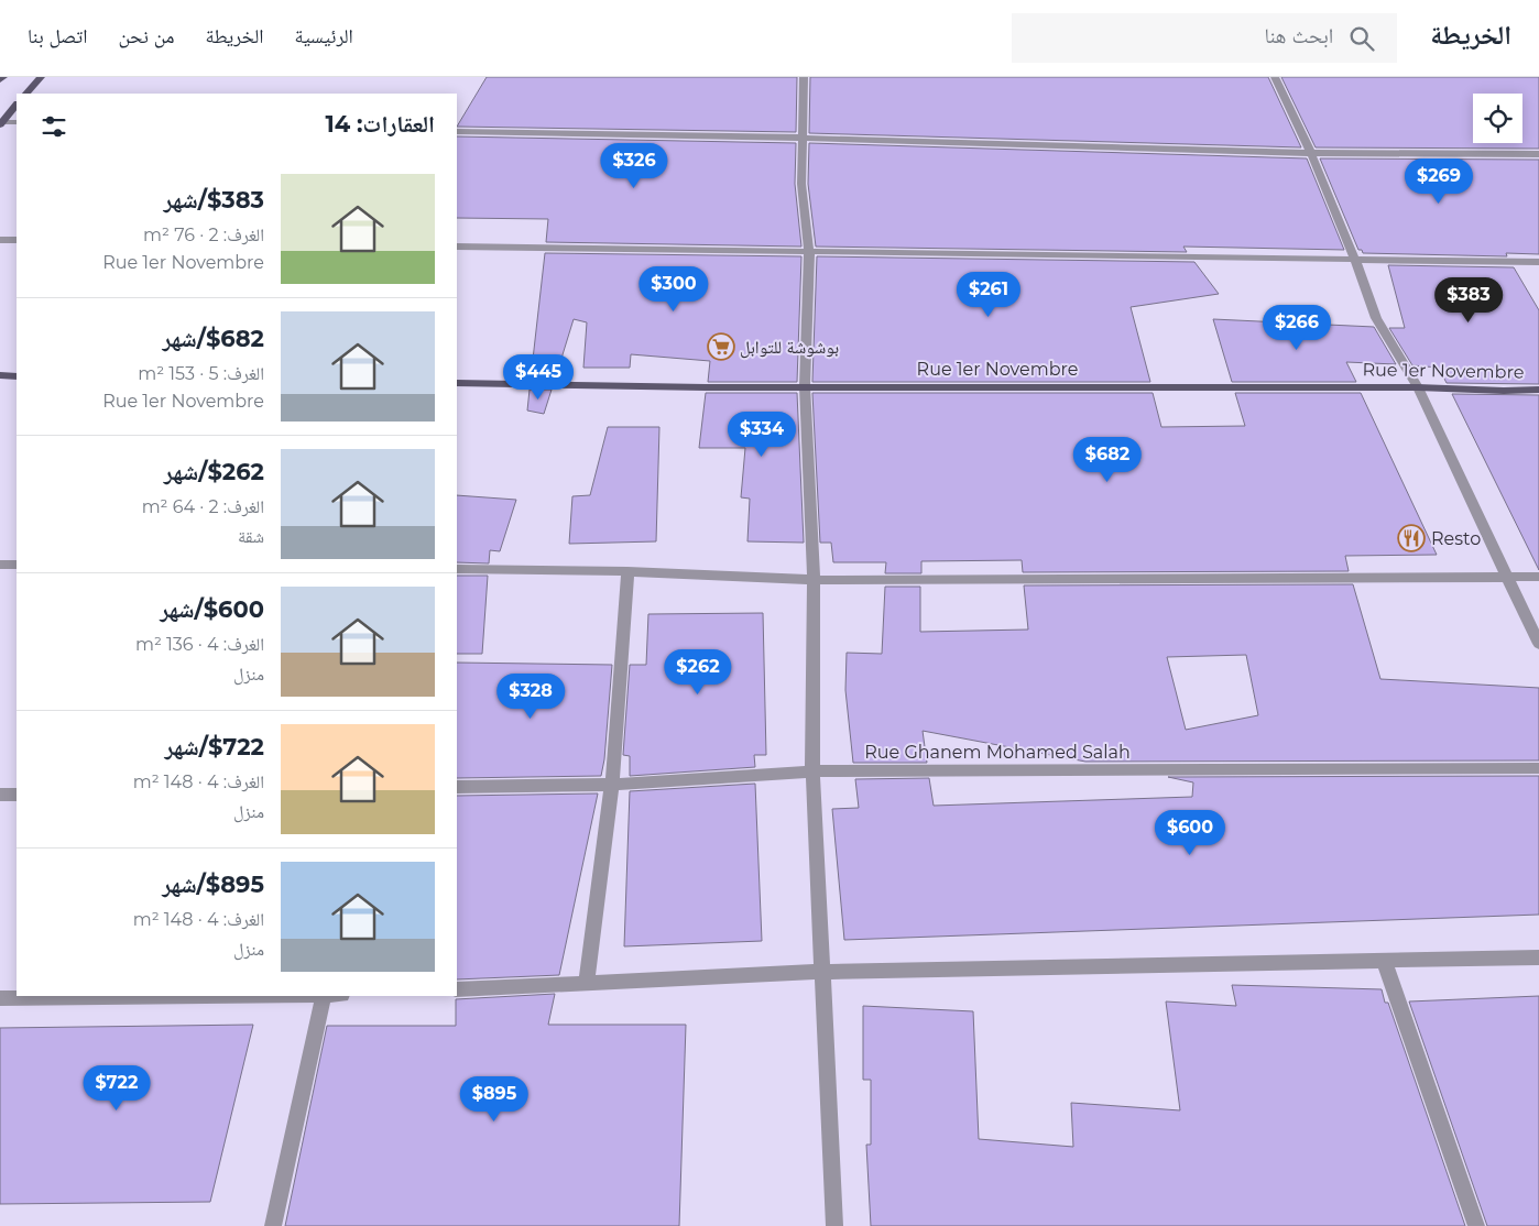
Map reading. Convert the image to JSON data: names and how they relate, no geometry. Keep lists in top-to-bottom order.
{
  "streets": {
    "main road": ["Rue 1er Novembre"],
    "street": ["Rue Ghanem Mohamed Salah"]
  },
  "places": {
    "supermarket": ["بوشوشة للتوابل"],
    "restaurant": ["Resto"]
  },
  "page": {
    "header": "الخريطة",
    "search": "ابحث هنا",
    "nav": [
      "الرئيسية",
      "الخريطة",
      "من نحن",
      "اتصل بنا"
    ],
    "heading": "العقارات: 14",
    "price": [
      "$326",
      "$269",
      "$300",
      "$261",
      "$383",
      "$266",
      "$445",
      "$334",
      "$682",
      "$262",
      "$328",
      "$600",
      "$722",
      "$895"
    ],
    "list": [
      {
        "name": "$383/شهر",
        "note": "الغرف: 2 · 76 m² · Rue 1er Novembre"
      },
      {
        "name": "$682/شهر",
        "note": "الغرف: 5 · 153 m² · Rue 1er Novembre"
      },
      {
        "name": "$262/شهر",
        "note": "الغرف: 2 · 64 m² · شقة"
      },
      {
        "name": "$600/شهر",
        "note": "الغرف: 4 · 136 m² · منزل"
      },
      {
        "name": "$722/شهر",
        "note": "الغرف: 4 · 148 m² · منزل"
      },
      {
        "name": "$895/شهر",
        "note": "الغرف: 4 · 148 m² · منزل"
      }
    ]
  }
}
